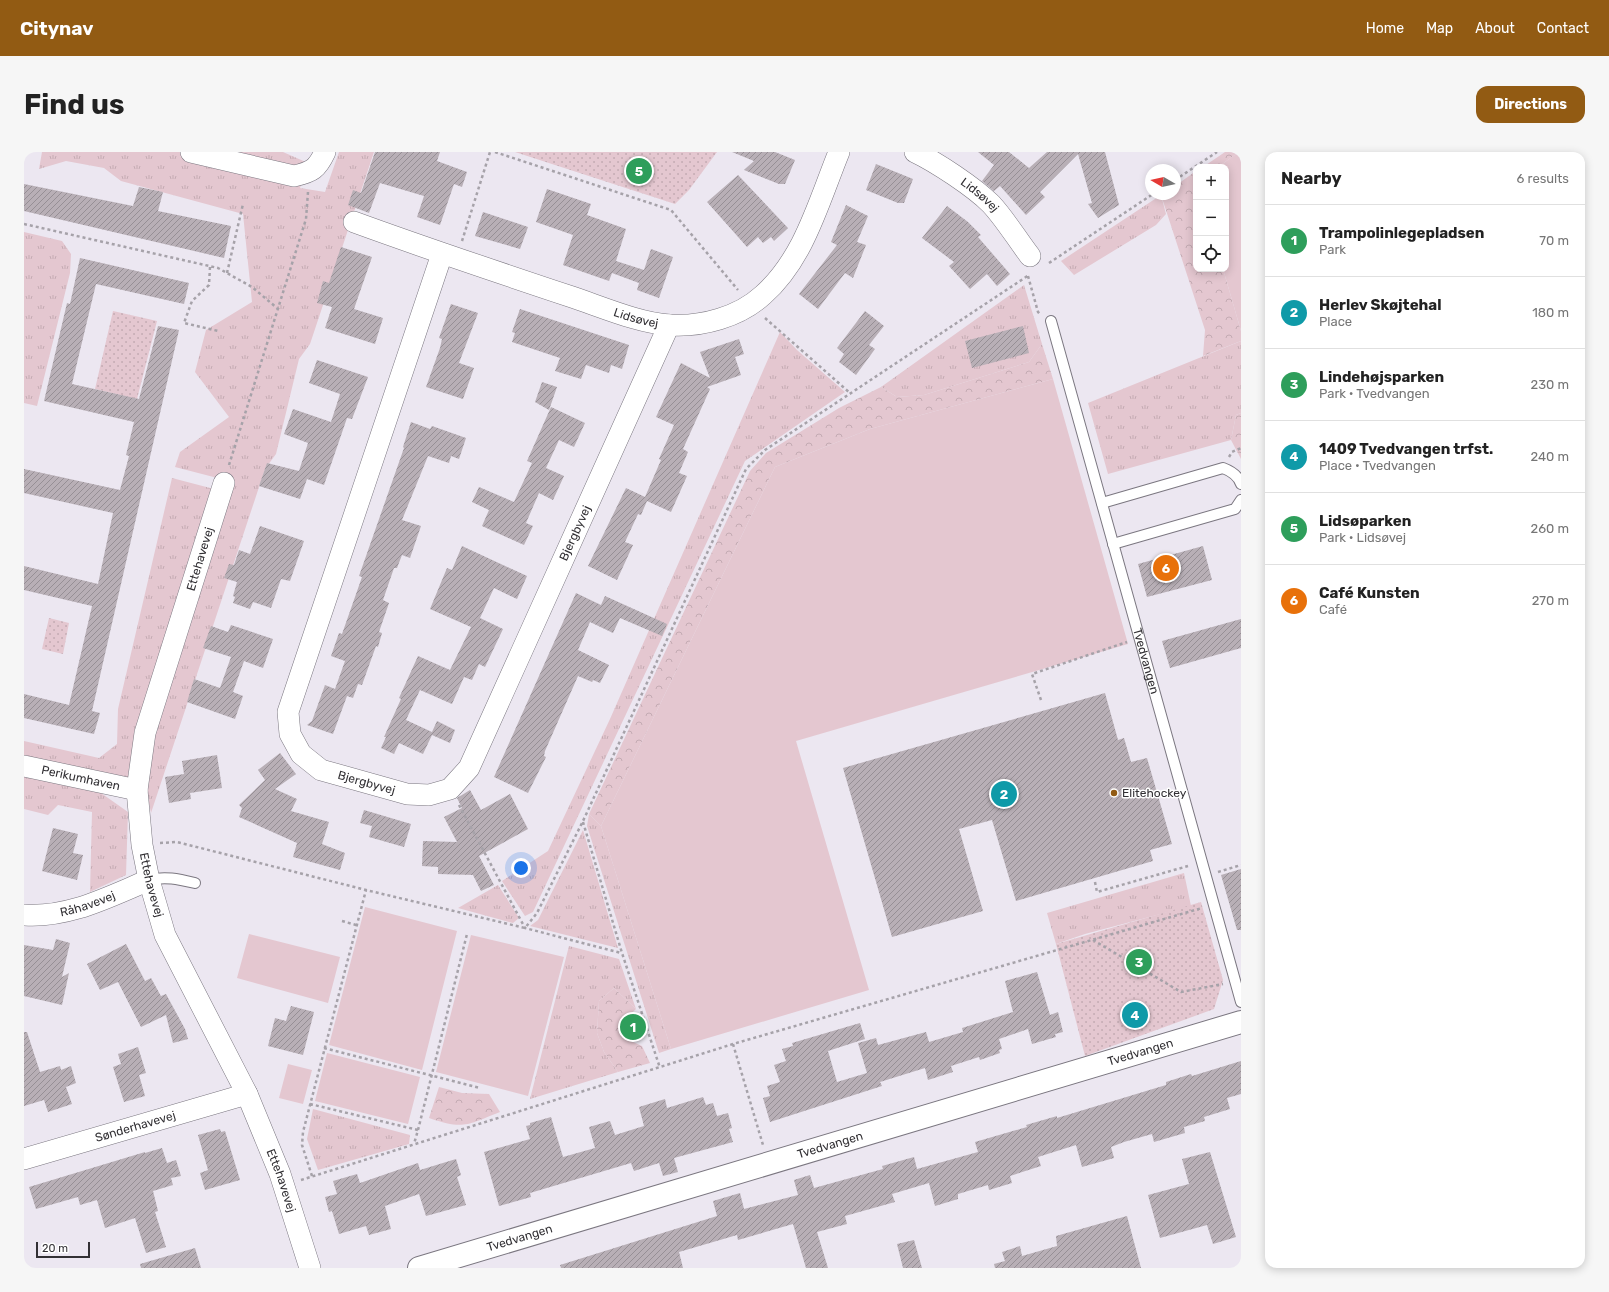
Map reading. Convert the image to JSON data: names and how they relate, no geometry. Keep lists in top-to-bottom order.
{
  "streets": {
    "street": [
      "Lidsøvej",
      "Bjergbyvej",
      "Ettehavevej",
      "Tvedvangen",
      "Perikumhaven",
      "Råhavevej",
      "Sønderhavevej"
    ]
  },
  "crossings": [
    ["Lidsøvej", "Bjergbyvej"],
    ["Ettehavevej", "Perikumhaven"],
    ["Ettehavevej", "Råhavevej"],
    ["Ettehavevej", "Sønderhavevej"]
  ],
  "places": ["Elitehockey"],
  "scale_bar": "20 m",
  "north": "left",
  "page": {
    "header": "Citynav",
    "nav": [
      "Home",
      "Map",
      "About",
      "Contact"
    ],
    "buttons": "Directions",
    "title": "Find us",
    "heading": ["Nearby", "6 results"],
    "pins": [
      "5",
      "6",
      "2",
      "3",
      "4",
      "1"
    ],
    "map_buttons": ["+", "−"],
    "list": [
      {
        "mark": "1",
        "name": "Trampolinlegepladsen",
        "note": "Park",
        "value": "70 m"
      },
      {
        "mark": "2",
        "name": "Herlev Skøjtehal",
        "note": "Place",
        "value": "180 m"
      },
      {
        "mark": "3",
        "name": "Lindehøjsparken",
        "note": "Park · Tvedvangen",
        "value": "230 m"
      },
      {
        "mark": "4",
        "name": "1409 Tvedvangen trfst.",
        "note": "Place · Tvedvangen",
        "value": "240 m"
      },
      {
        "mark": "5",
        "name": "Lidsøparken",
        "note": "Park · Lidsøvej",
        "value": "260 m"
      },
      {
        "mark": "6",
        "name": "Café Kunsten",
        "note": "Café",
        "value": "270 m"
      }
    ],
    "scale": "20 m"
  }
}
